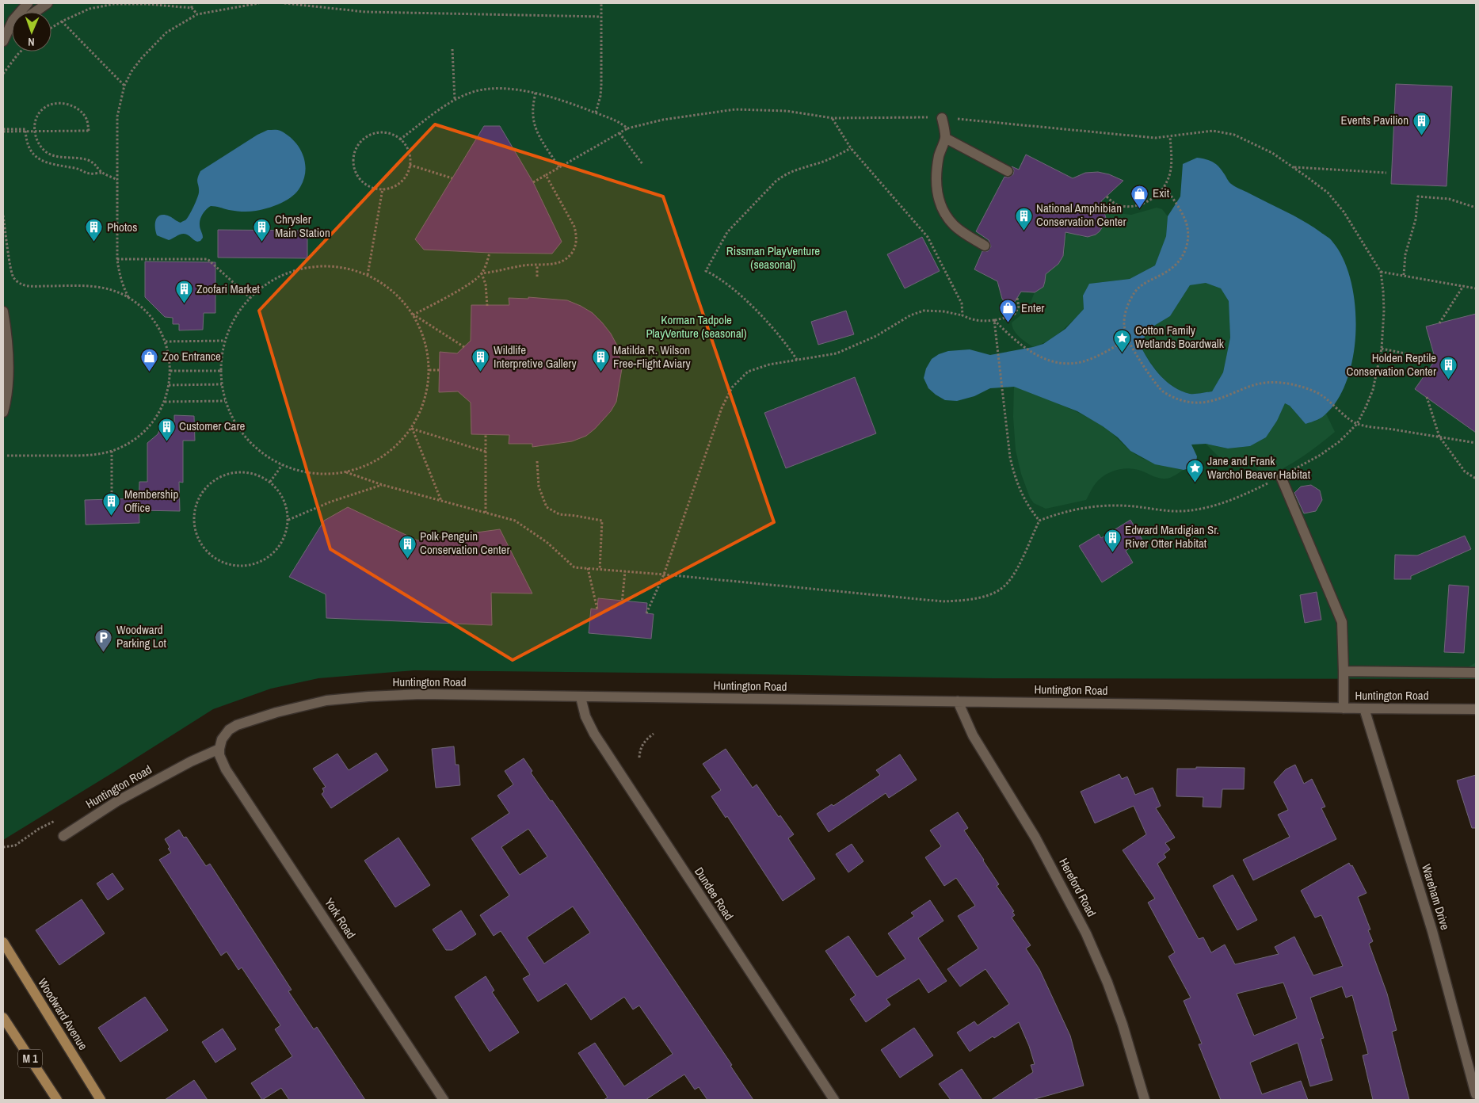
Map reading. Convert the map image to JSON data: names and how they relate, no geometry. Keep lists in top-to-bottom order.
{
  "streets": {
    "main road": ["Woodward Avenue", "M 1"],
    "street": [
      "Huntington Road",
      "Hereford Road",
      "Dundee Road",
      "Wareham Drive",
      "York Road"
    ]
  },
  "crossings": [
    ["Huntington Road", "Hereford Road"],
    ["Huntington Road", "Dundee Road"],
    ["Huntington Road", "Wareham Drive"],
    ["Huntington Road", "York Road"]
  ],
  "parks": ["Rissman PlayVenture (seasonal)", "Korman Tadpole PlayVenture (seasonal)"],
  "places": {
    "building": [
      "Events Pavilion",
      "National Amphibian Conservation Center",
      "Chrysler Main Station",
      "Photos",
      "Zoofari Market",
      "Wildlife Interpretive Gallery",
      "Matilda R. Wilson Free-Flight Aviary",
      "Holden Reptile Conservation Center",
      "Customer Care",
      "Membership Office",
      "Edward Mardigian Sr. River Otter Habitat",
      "Polk Penguin Conservation Center"
    ],
    "shop": ["Exit", "Enter", "Zoo Entrance"],
    "place": ["Cotton Family Wetlands Boardwalk", "Jane and Frank Warchol Beaver Habitat"],
    "parking": ["Woodward Parking Lot"]
  },
  "north": "bottom"
}
